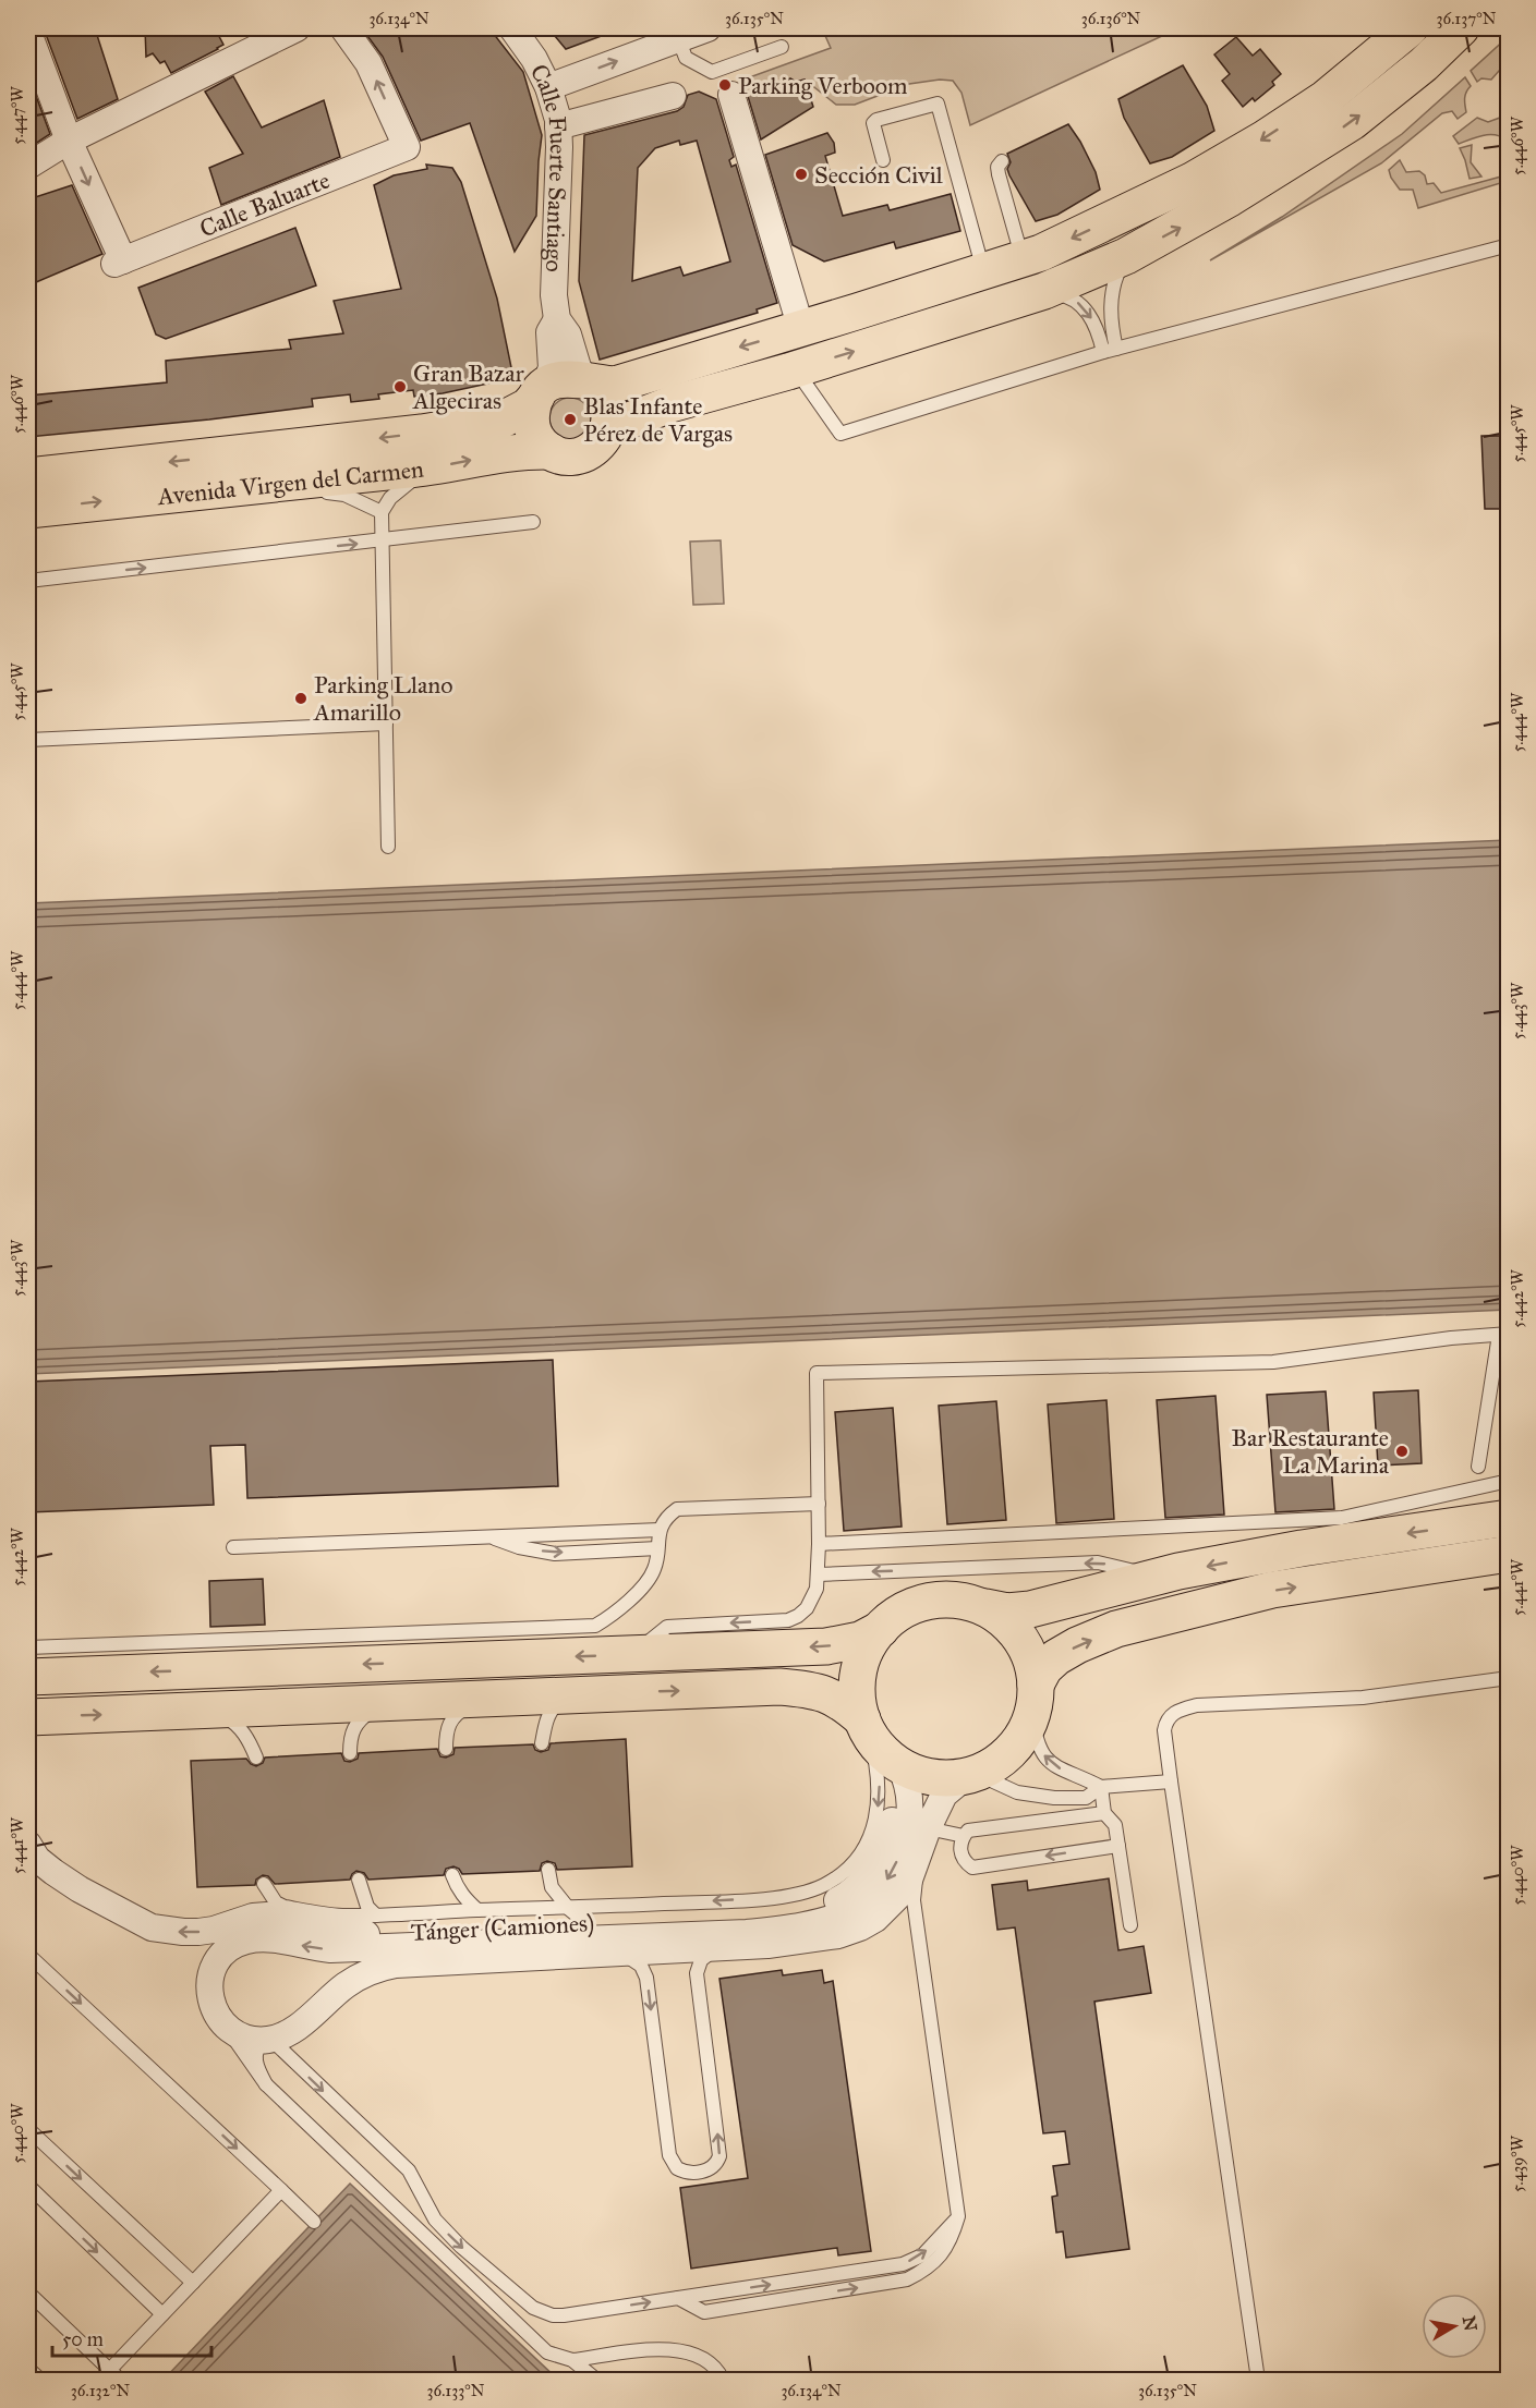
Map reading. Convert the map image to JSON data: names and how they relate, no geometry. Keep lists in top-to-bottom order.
{
  "streets": {
    "main road": ["Avenida Virgen del Carmen"],
    "street": ["Calle Fuerte Santiago", "Calle Baluarte", "Tánger (Camiones)"]
  },
  "crossings": [
    ["Calle Fuerte Santiago", "Avenida Virgen del Carmen"]
  ],
  "places": [
    "Parking Verboom",
    "Sección Civil",
    "Gran Bazar Algeciras",
    "Blas Infante Pérez de Vargas",
    "Parking Llano Amarillo",
    "Bar Restaurante La Marina"
  ],
  "scale_bar": "50 m",
  "north": "right",
  "coordinates": [
    "36.134°N",
    "36.135°N",
    "36.136°N",
    "36.137°N",
    "5.447°W",
    "5.446°W",
    "5.445°W",
    "5.444°W",
    "5.443°W",
    "5.442°W",
    "5.441°W",
    "5.440°W",
    "5.439°W",
    "36.132°N",
    "36.133°N"
  ]
}
